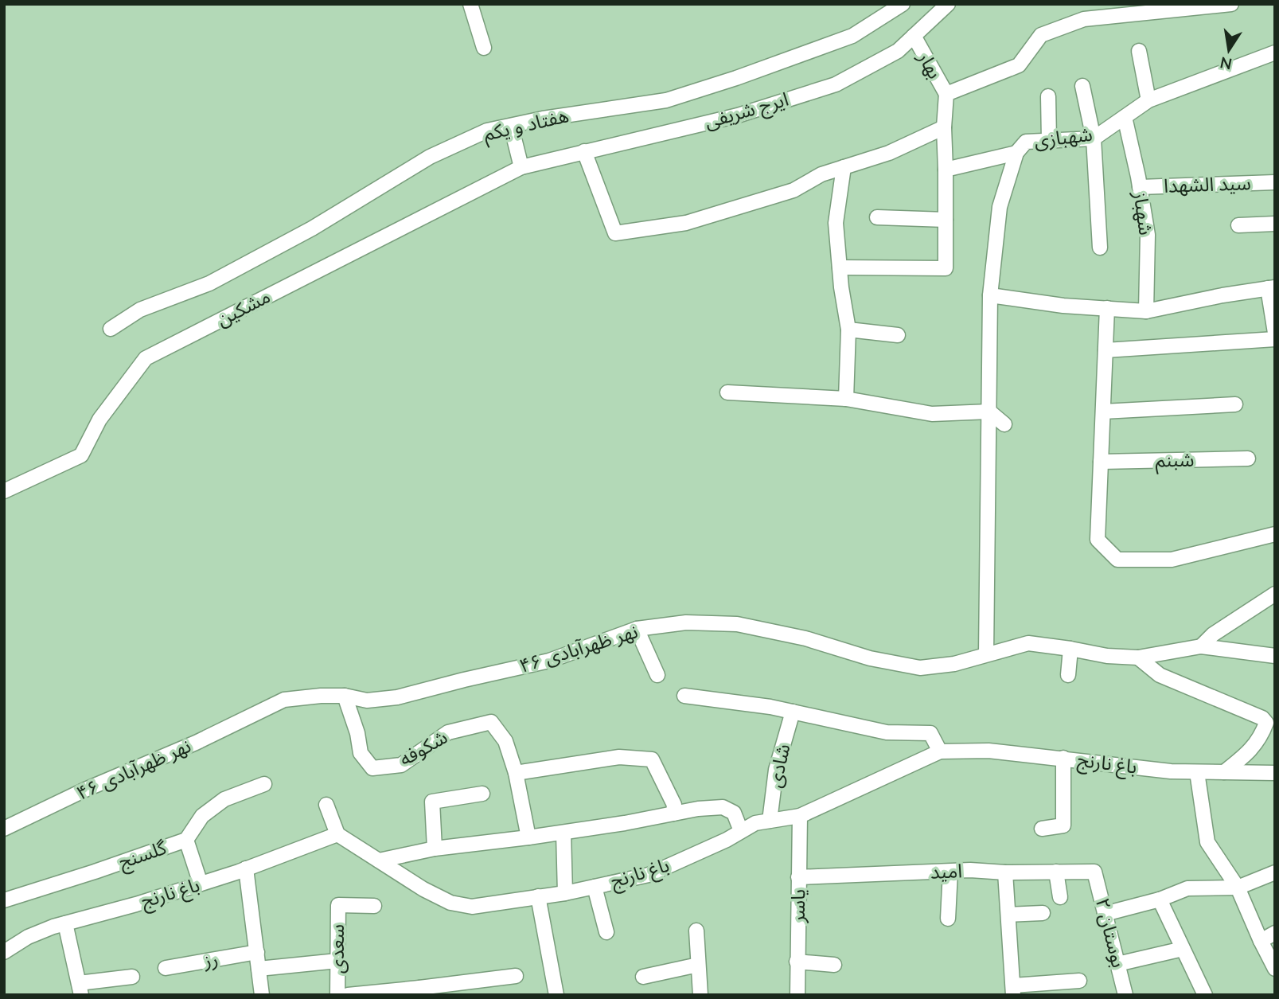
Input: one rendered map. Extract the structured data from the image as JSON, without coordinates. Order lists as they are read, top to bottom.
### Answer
{
  "streets": {
    "street": [
      "بهار",
      "ایرج شریفی",
      "هفتاد و یکم",
      "شهبازی",
      "سید الشهدا",
      "شهباز",
      "مشکین",
      "شبنم",
      "نهر ظهرآبادی ۴۶",
      "شکوفه",
      "باغ نارنج",
      "شادی",
      "گلسنج",
      "امید",
      "یاسر",
      "بوستان ۲",
      "سعدی",
      "رز"
    ]
  },
  "crossings": [
    ["بهار", "ایرج شریفی"],
    ["ایرج شریفی", "مشکین"],
    ["شهبازی", "شهباز"],
    ["شهبازی", "نهر ظهرآبادی ۴۶"],
    ["سید الشهدا", "شهباز"],
    ["نهر ظهرآبادی ۴۶", "شکوفه"],
    ["باغ نارنج", "شادی"],
    ["باغ نارنج", "یاسر"],
    ["امید", "یاسر"],
    ["امید", "بوستان ۲"]
  ],
  "north": "bottom"
}
